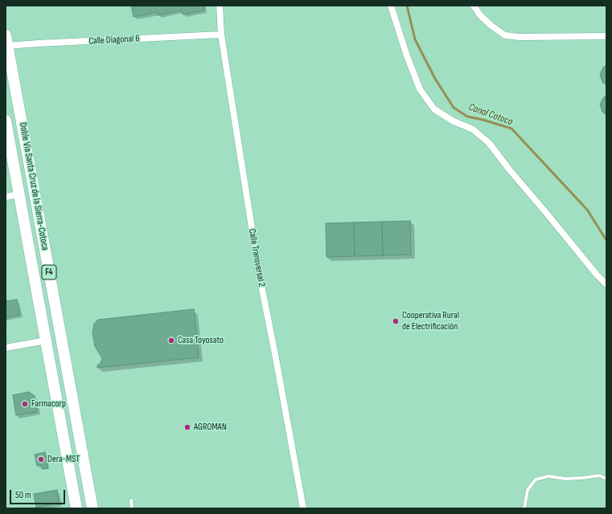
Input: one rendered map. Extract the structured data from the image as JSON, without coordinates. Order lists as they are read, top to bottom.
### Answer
{
  "streets": {
    "highway": ["Doble Vía Santa Cruz de la Sierra-Cotoca", "F4"],
    "street": ["Calle Diagonal 6", "Calle Transversal 2"]
  },
  "crossings": [
    ["Calle Diagonal 6", "Doble Vía Santa Cruz de la Sierra-Cotoca"],
    ["Calle Diagonal 6", "Calle Transversal 2"]
  ],
  "water": ["Canal Cotoca"],
  "places": [
    "Cooperativa Rural de Electrificación",
    "Casa Toyosato",
    "Farmacorp",
    "AGROMAN",
    "Dera-MST"
  ],
  "scale_bar": "50 m"
}
